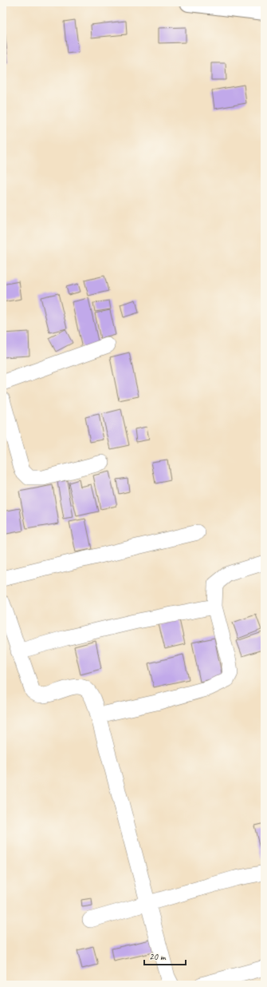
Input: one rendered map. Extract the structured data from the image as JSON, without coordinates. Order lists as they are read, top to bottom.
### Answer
{
  "scale_bar": "20 m"
}
